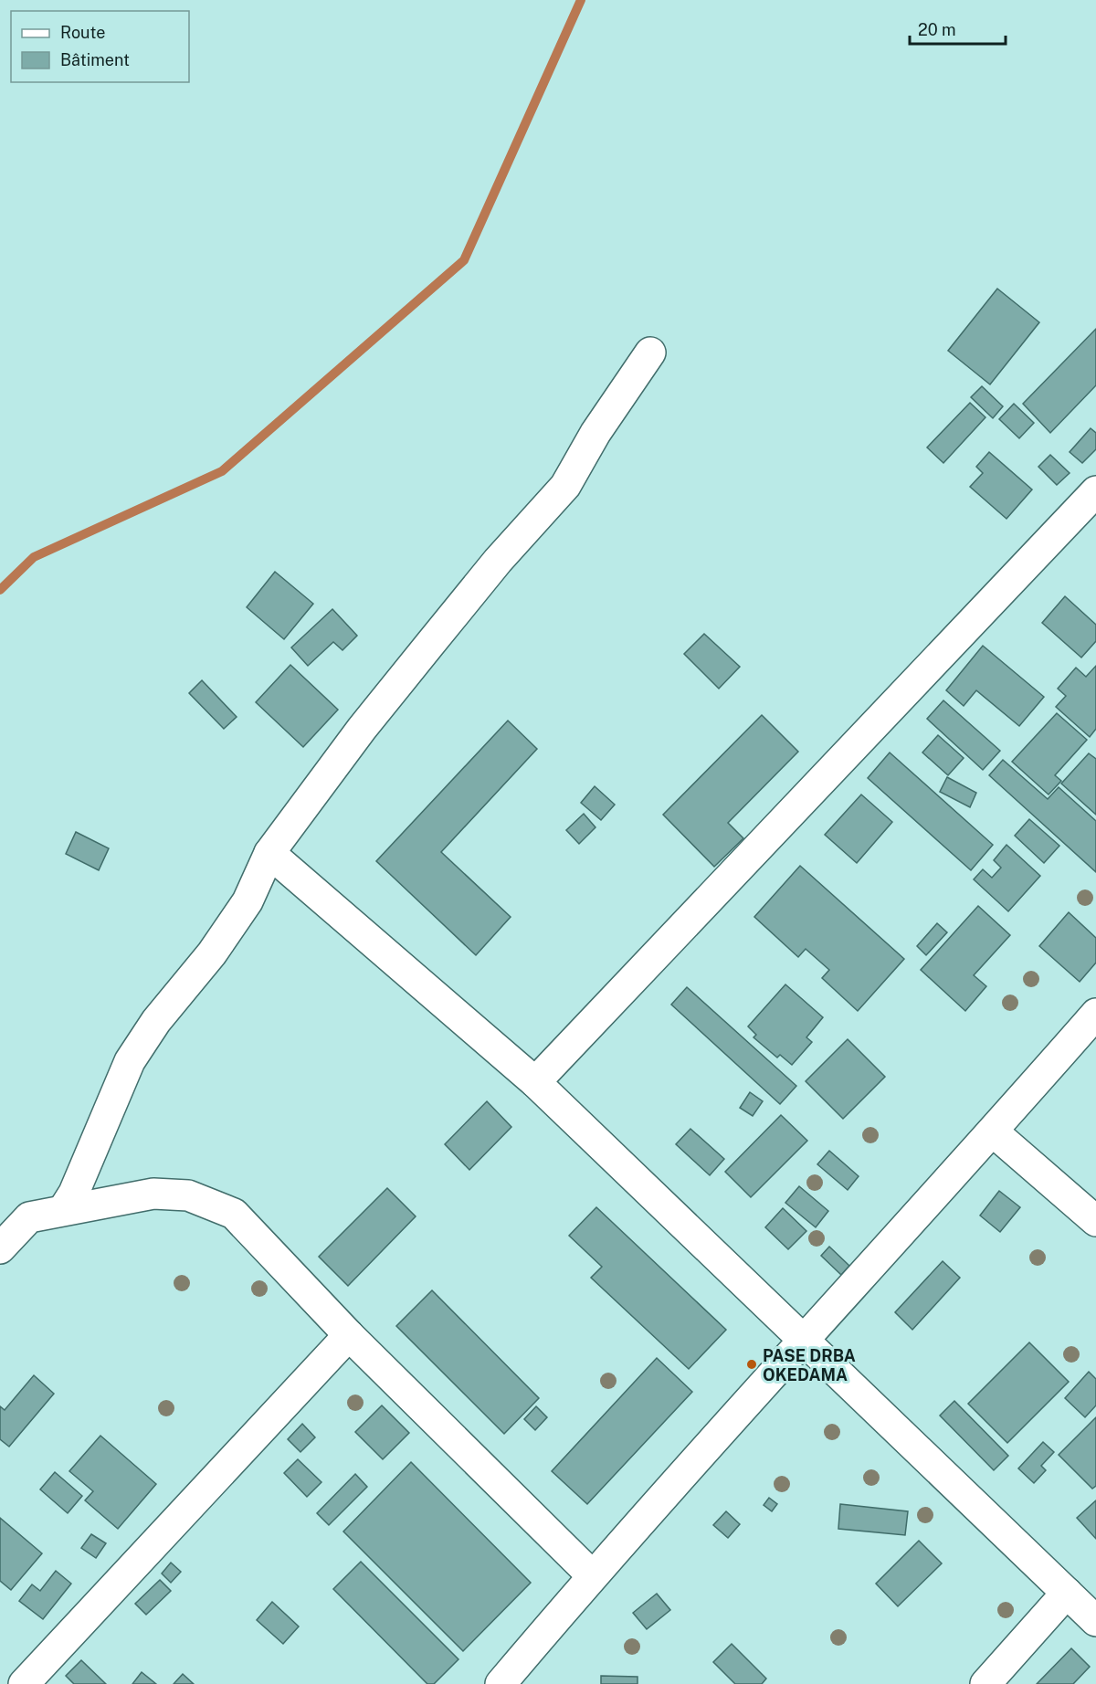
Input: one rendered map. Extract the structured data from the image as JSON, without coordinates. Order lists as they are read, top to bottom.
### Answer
{
  "places": ["PASE DRBA OKEDAMA"],
  "legend": ["Route", "Bâtiment"],
  "scale_bar": "20 m"
}
